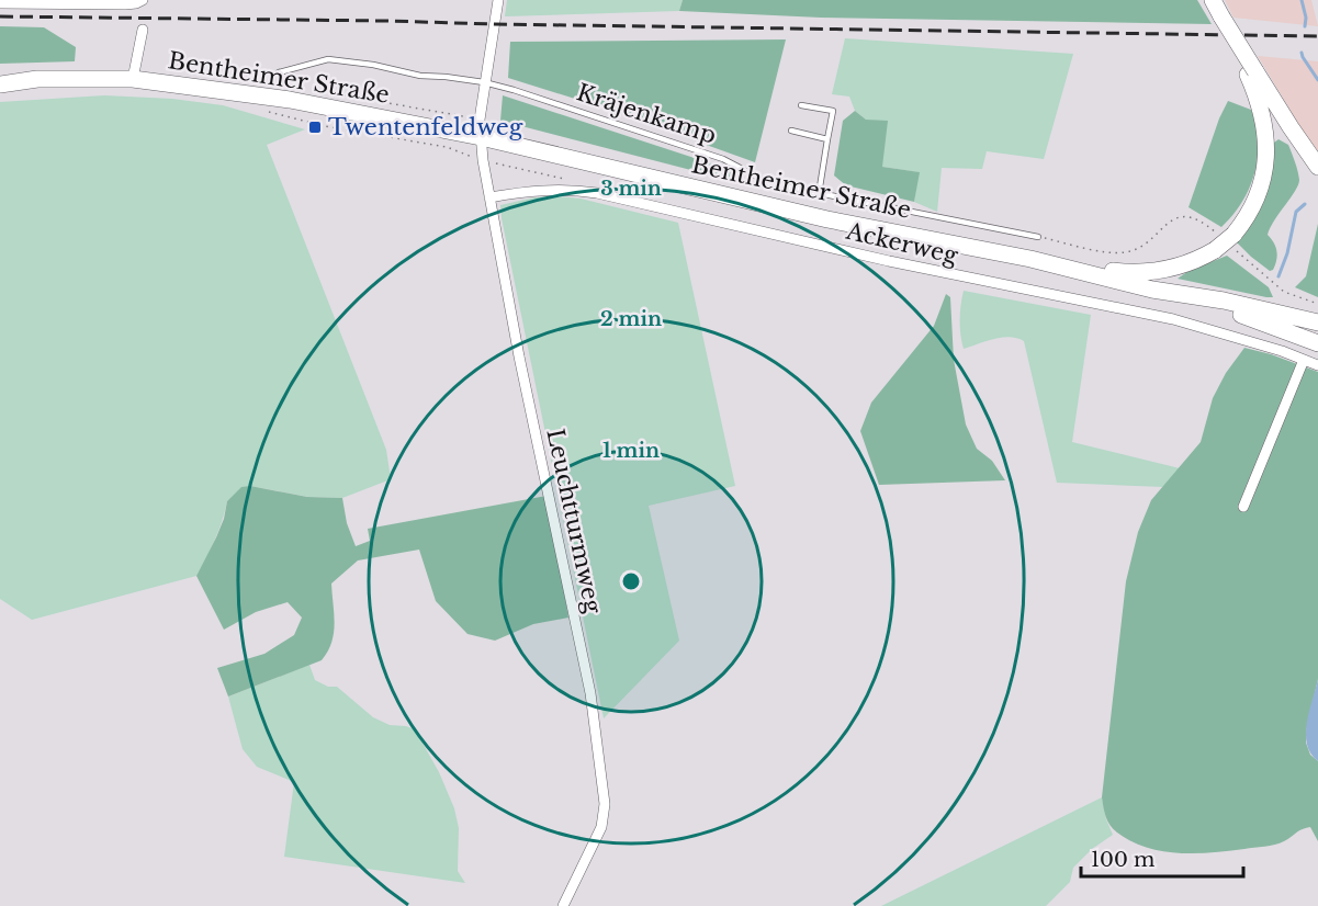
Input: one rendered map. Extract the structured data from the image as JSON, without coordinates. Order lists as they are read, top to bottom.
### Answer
{
  "streets": {
    "main road": ["Bentheimer Straße"],
    "street": ["Ackerweg", "Leuchtturmweg"],
    "lane": ["Kräjenkamp"]
  },
  "crossings": [
    ["Bentheimer Straße", "Leuchtturmweg"],
    ["Ackerweg", "Leuchtturmweg"]
  ],
  "places": {
    "transit": ["Twentenfeldweg"]
  },
  "scale_bar": "100 m",
  "rings": ["3 min", "2 min", "1 min"]
}
